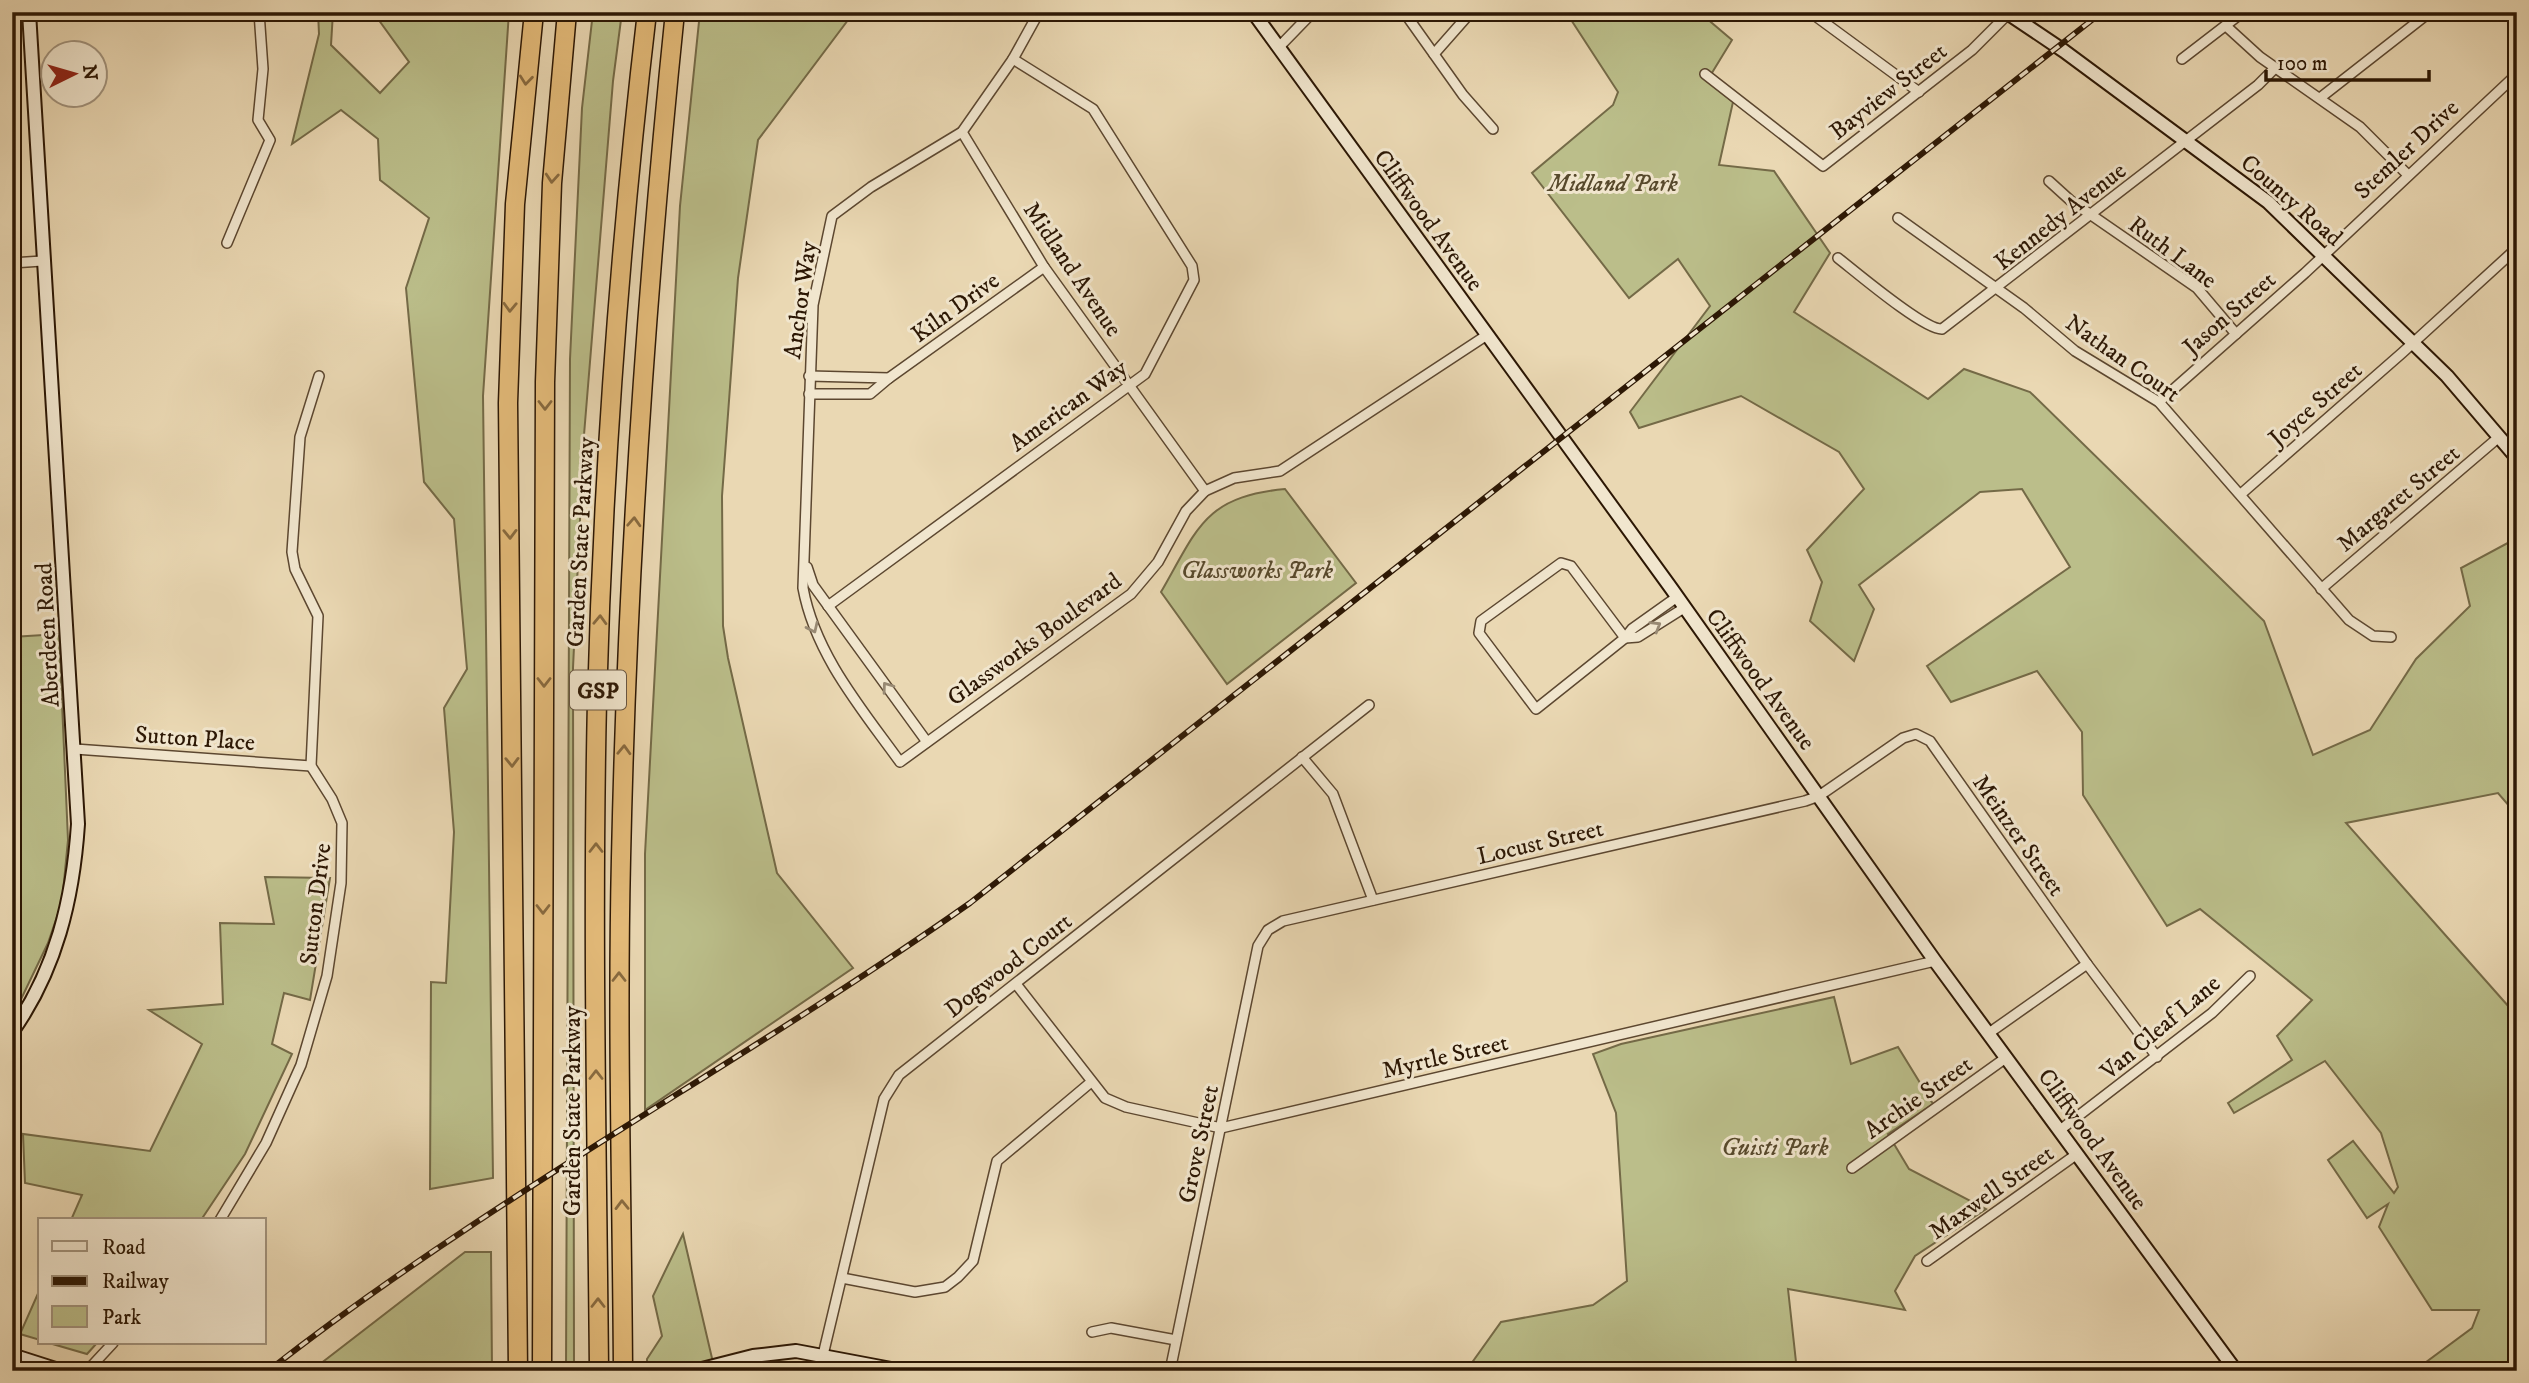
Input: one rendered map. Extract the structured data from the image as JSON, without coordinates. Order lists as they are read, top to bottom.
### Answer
{
  "streets": {
    "highway": ["Garden State Parkway", "GSP"],
    "street": [
      "Bayview Street",
      "Stemler Drive",
      "County Road",
      "Kennedy Avenue",
      "Cliffwood Avenue",
      "Ruth Lane",
      "Midland Avenue",
      "Anchor Way",
      "Kiln Drive",
      "Jason Street",
      "Nathan Court",
      "Joyce Street",
      "American Way",
      "Margaret Street",
      "Aberdeen Road",
      "Glassworks Boulevard",
      "Sutton Place",
      "Meinzer Street",
      "Locust Street",
      "Sutton Drive",
      "Dogwood Court",
      "Van Cleaf Lane",
      "Myrtle Street",
      "Archie Street",
      "Grove Street",
      "Maxwell Street"
    ]
  },
  "crossings": [
    ["Bayview Street", "County Road"],
    ["Stemler Drive", "County Road"],
    ["Stemler Drive", "Jason Street"],
    ["County Road", "Kennedy Avenue"],
    ["County Road", "Jason Street"],
    ["County Road", "Joyce Street"],
    ["County Road", "Margaret Street"],
    ["Kennedy Avenue", "Ruth Lane"],
    ["Kennedy Avenue", "Nathan Court"],
    ["Cliffwood Avenue", "Glassworks Boulevard"],
    ["Cliffwood Avenue", "Meinzer Street"],
    ["Cliffwood Avenue", "Locust Street"],
    ["Cliffwood Avenue", "Van Cleaf Lane"],
    ["Cliffwood Avenue", "Myrtle Street"],
    ["Cliffwood Avenue", "Archie Street"],
    ["Cliffwood Avenue", "Maxwell Street"],
    ["Ruth Lane", "Jason Street"],
    ["Midland Avenue", "Anchor Way"],
    ["Midland Avenue", "Kiln Drive"],
    ["Midland Avenue", "American Way"],
    ["Midland Avenue", "Glassworks Boulevard"],
    ["Anchor Way", "Kiln Drive"],
    ["Anchor Way", "American Way"],
    ["Anchor Way", "Glassworks Boulevard"],
    ["Jason Street", "Nathan Court"],
    ["Nathan Court", "Joyce Street"],
    ["Nathan Court", "Margaret Street"],
    ["Aberdeen Road", "Sutton Place"],
    ["Sutton Place", "Sutton Drive"],
    ["Meinzer Street", "Locust Street"],
    ["Meinzer Street", "Van Cleaf Lane"],
    ["Locust Street", "Grove Street"],
    ["Dogwood Court", "Myrtle Street"],
    ["Myrtle Street", "Grove Street"]
  ],
  "parks": ["Midland Park", "Glassworks Park", "Guisti Park"],
  "legend": ["Road", "Railway", "Park"],
  "scale_bar": "100 m",
  "north": "right"
}
